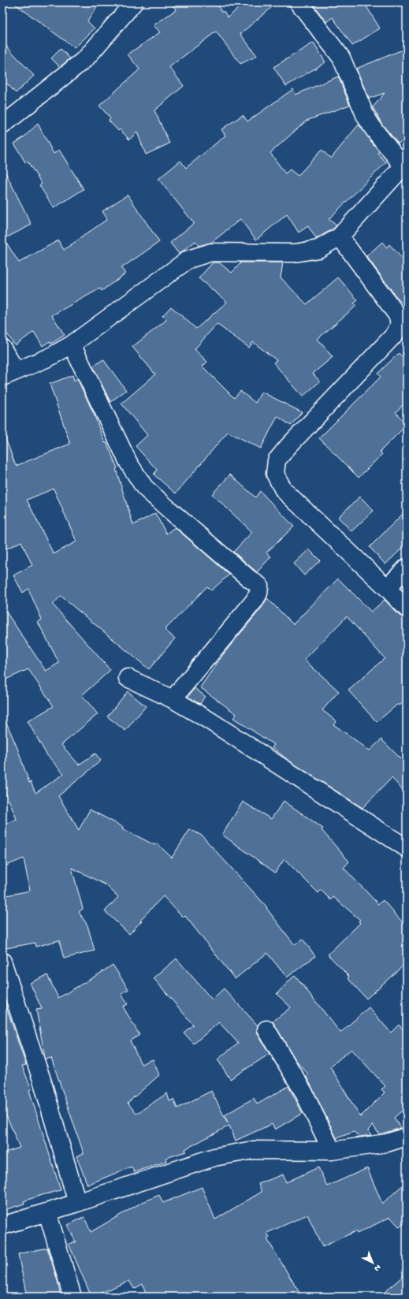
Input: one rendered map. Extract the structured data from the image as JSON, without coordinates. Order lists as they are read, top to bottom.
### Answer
{
  "north": "bottom right"
}
